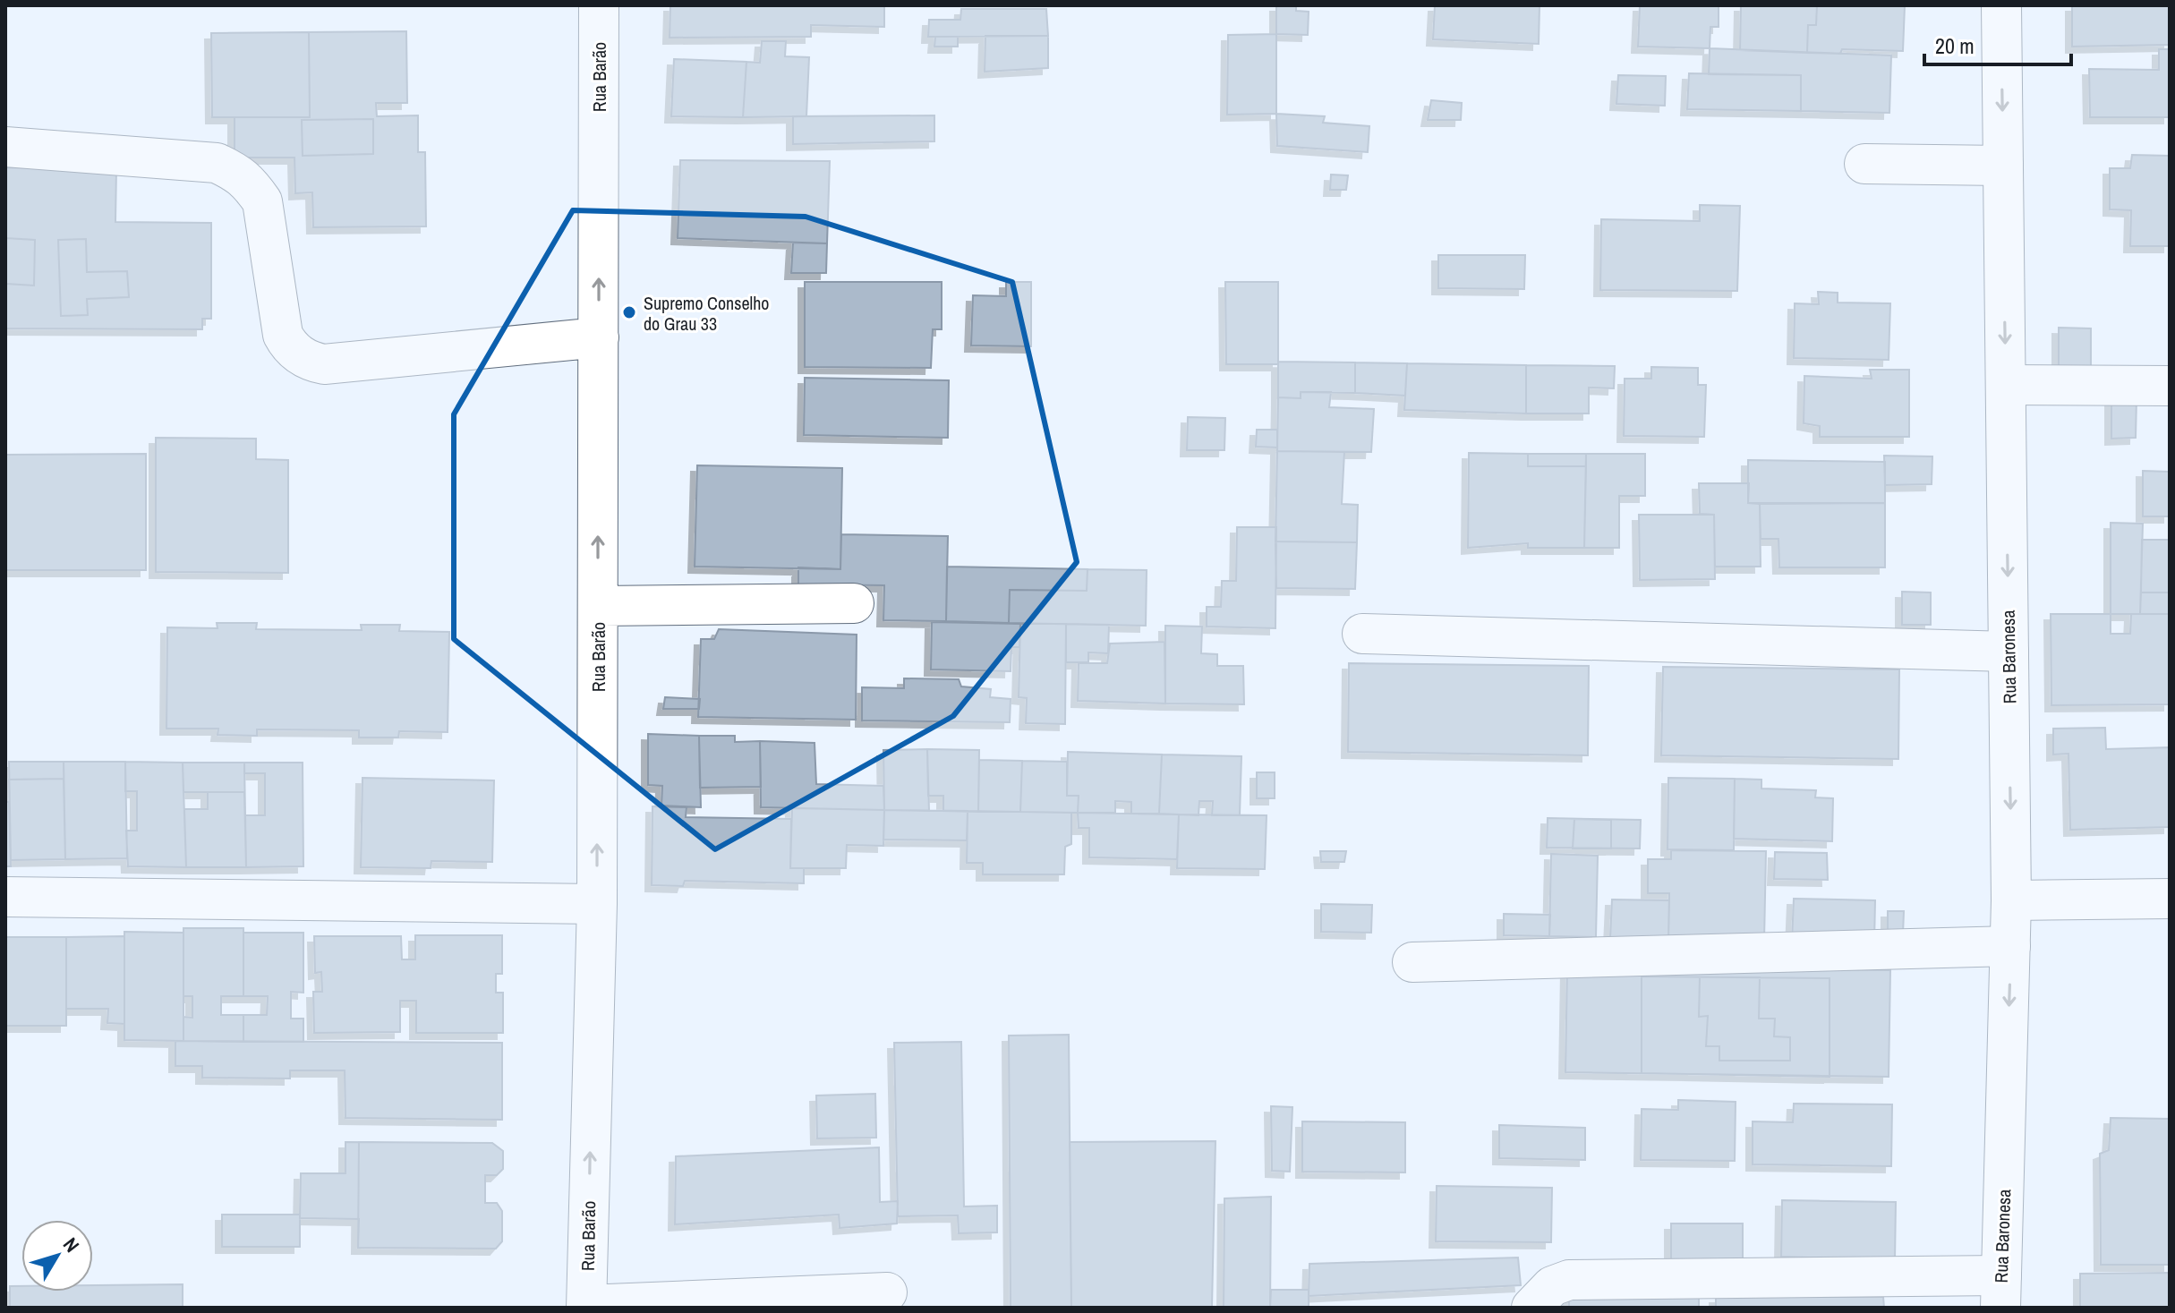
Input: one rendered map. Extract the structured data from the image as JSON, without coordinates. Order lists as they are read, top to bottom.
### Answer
{
  "streets": {
    "street": ["Rua Barão", "Rua Baronesa"]
  },
  "one_way": ["Rua Barão", "Rua Baronesa"],
  "places": ["Supremo Conselho do Grau 33"],
  "scale_bar": "20 m",
  "north": "top right"
}
